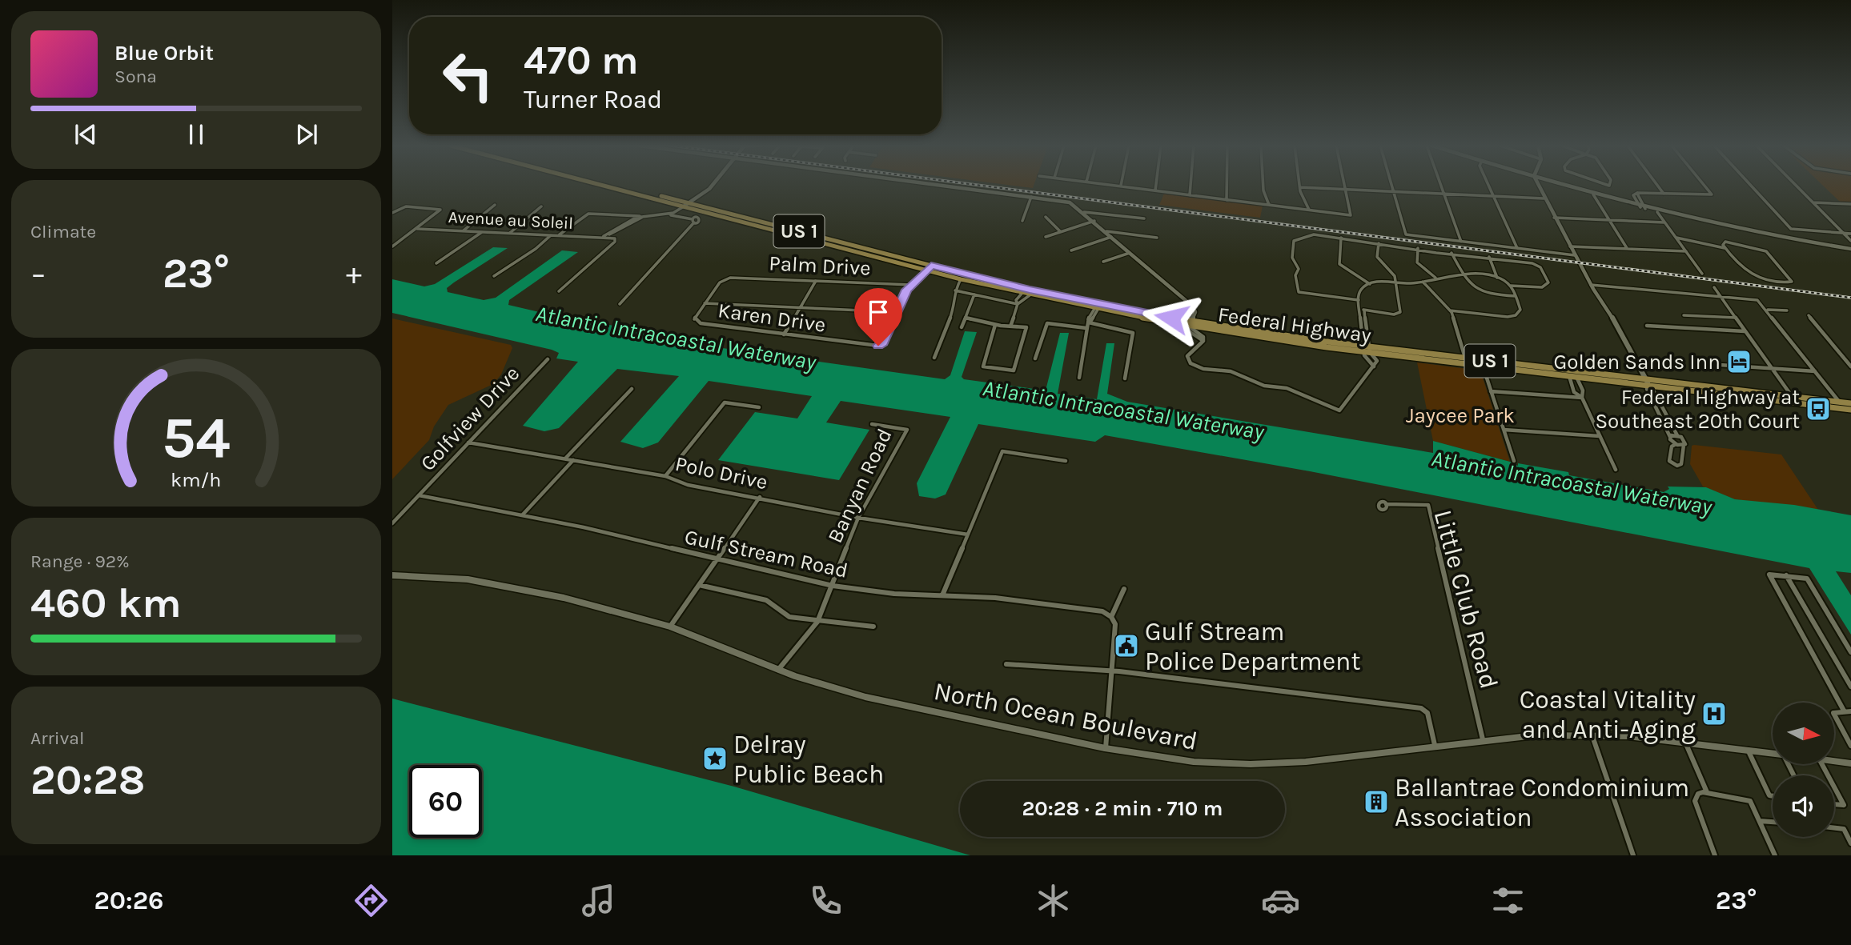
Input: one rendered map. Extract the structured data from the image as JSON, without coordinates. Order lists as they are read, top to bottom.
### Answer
{
  "streets": {
    "main road": ["US 1", "Federal Highway"],
    "street": [
      "Avenue au Soleil",
      "Palm Drive",
      "Karen Drive",
      "Golfview Drive",
      "Polo Drive",
      "Banyan Road",
      "Gulf Stream Road",
      "Little Club Road",
      "North Ocean Boulevard"
    ]
  },
  "crossings": [
    ["Palm Drive", "Karen Drive"],
    ["Golfview Drive", "Polo Drive"],
    ["Golfview Drive", "Gulf Stream Road"],
    ["Polo Drive", "Banyan Road"],
    ["Banyan Road", "Gulf Stream Road"],
    ["Banyan Road", "North Ocean Boulevard"],
    ["Little Club Road", "North Ocean Boulevard"]
  ],
  "water": ["Atlantic Intracoastal Waterway"],
  "parks": ["Jaycee Park"],
  "places": {
    "hotel": ["Golden Sands Inn"],
    "bus stop": ["Federal Highway at Southeast 20th Court"],
    "public building": ["Gulf Stream Police Department"],
    "hospital": ["Coastal Vitality and Anti-Aging"],
    "place": ["Delray Public Beach"],
    "building": ["Ballantrae Condominium Association"]
  },
  "north": "right",
  "page": {
    "turn": ["470 m", "Turner Road"],
    "song": ["Blue Orbit", "Sona"],
    "tile": [
      "Climate",
      ["Range · 92%", "460 km"],
      ["Arrival", "20:28"]
    ],
    "heat": ["−", "23°", "+"],
    "limit": "60",
    "trip": "20:28 · 2 min · 710 m",
    "tabs": ["20:26", "23°"],
    "gauge": ["54", "km/h"]
  }
}
